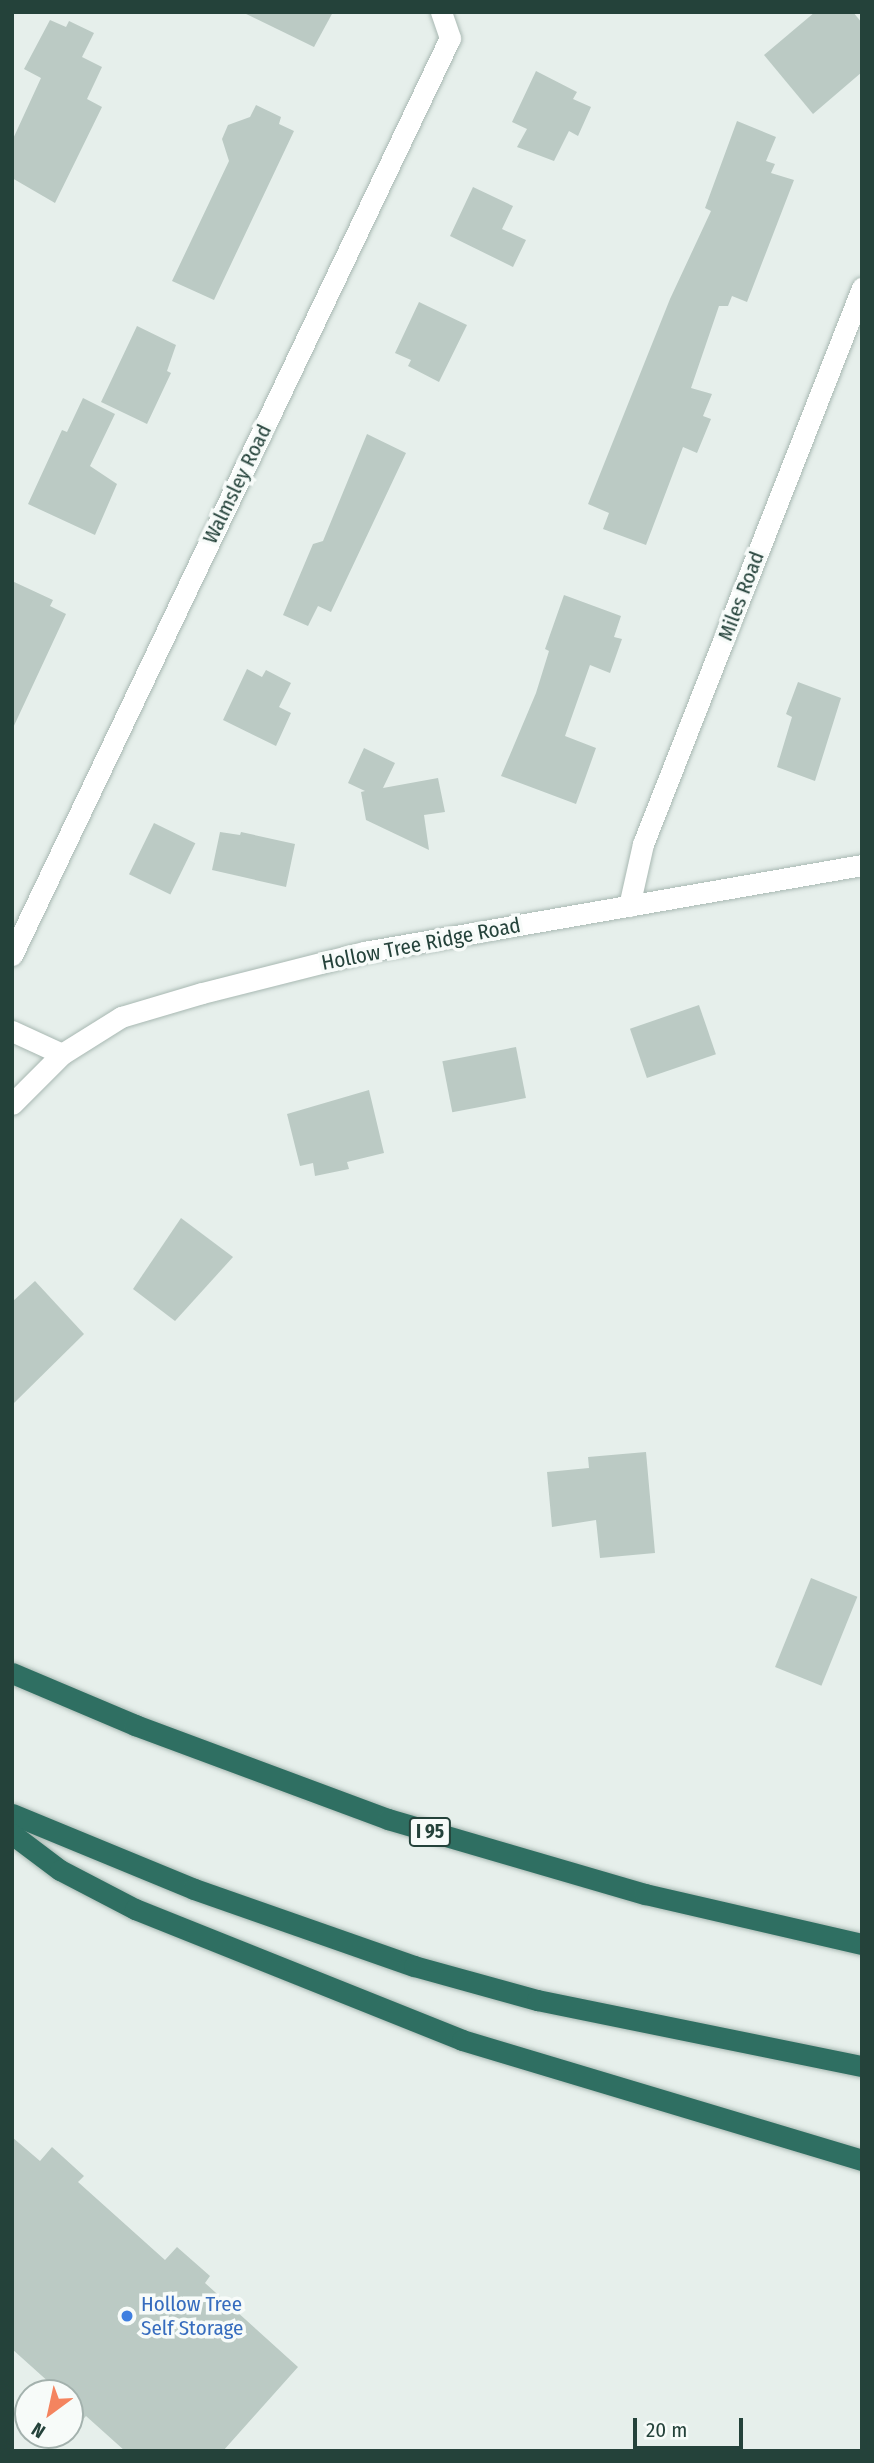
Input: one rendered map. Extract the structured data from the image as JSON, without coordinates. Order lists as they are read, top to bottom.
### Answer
{
  "streets": {
    "highway": ["I 95"],
    "street": ["Walmsley Road", "Miles Road", "Hollow Tree Ridge Road"]
  },
  "crossings": [
    ["Miles Road", "Hollow Tree Ridge Road"]
  ],
  "places": ["Hollow Tree Self Storage"],
  "scale_bar": "20 m",
  "north": "bottom left"
}
